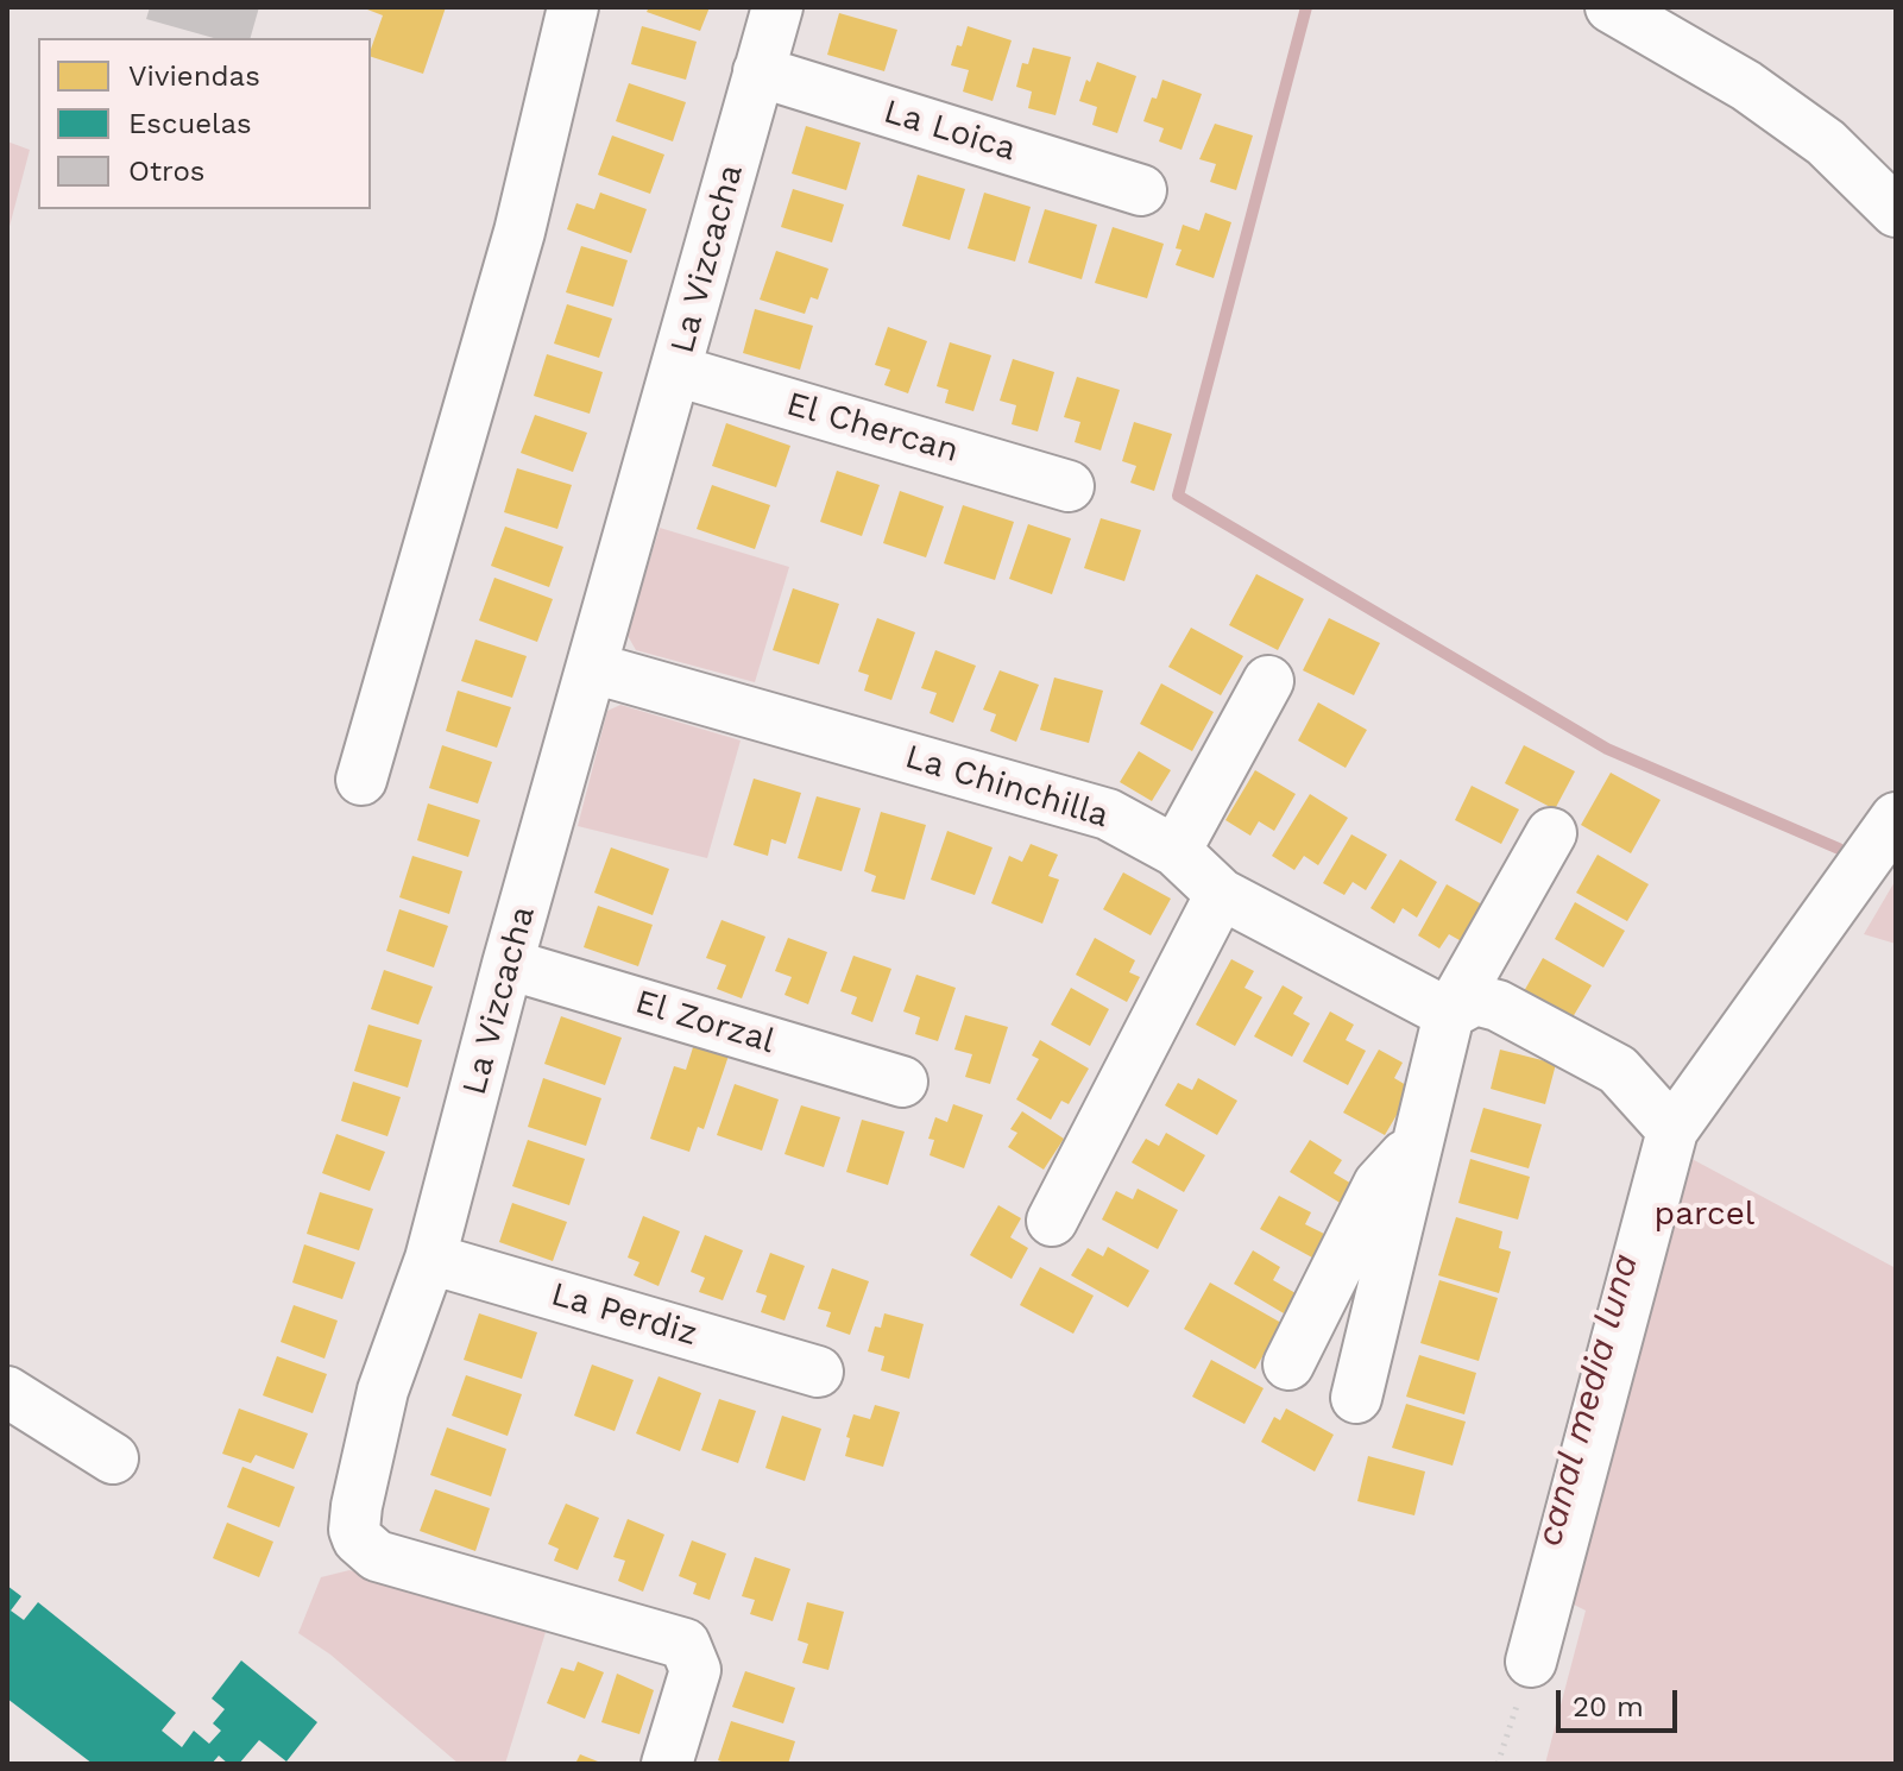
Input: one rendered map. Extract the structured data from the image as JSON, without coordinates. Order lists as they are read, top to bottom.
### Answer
{
  "streets": {
    "street": [
      "La Loica",
      "La Vizcacha",
      "El Chercan",
      "La Chinchilla",
      "El Zorzal",
      "La Perdiz"
    ]
  },
  "crossings": [
    ["La Loica", "La Vizcacha"],
    ["La Vizcacha", "El Chercan"],
    ["La Vizcacha", "La Chinchilla"],
    ["La Vizcacha", "El Zorzal"],
    ["La Vizcacha", "La Perdiz"]
  ],
  "water": ["canal media luna"],
  "parks": ["parcel"],
  "legend": ["Viviendas", "Escuelas", "Otros"],
  "scale_bar": "20 m"
}
